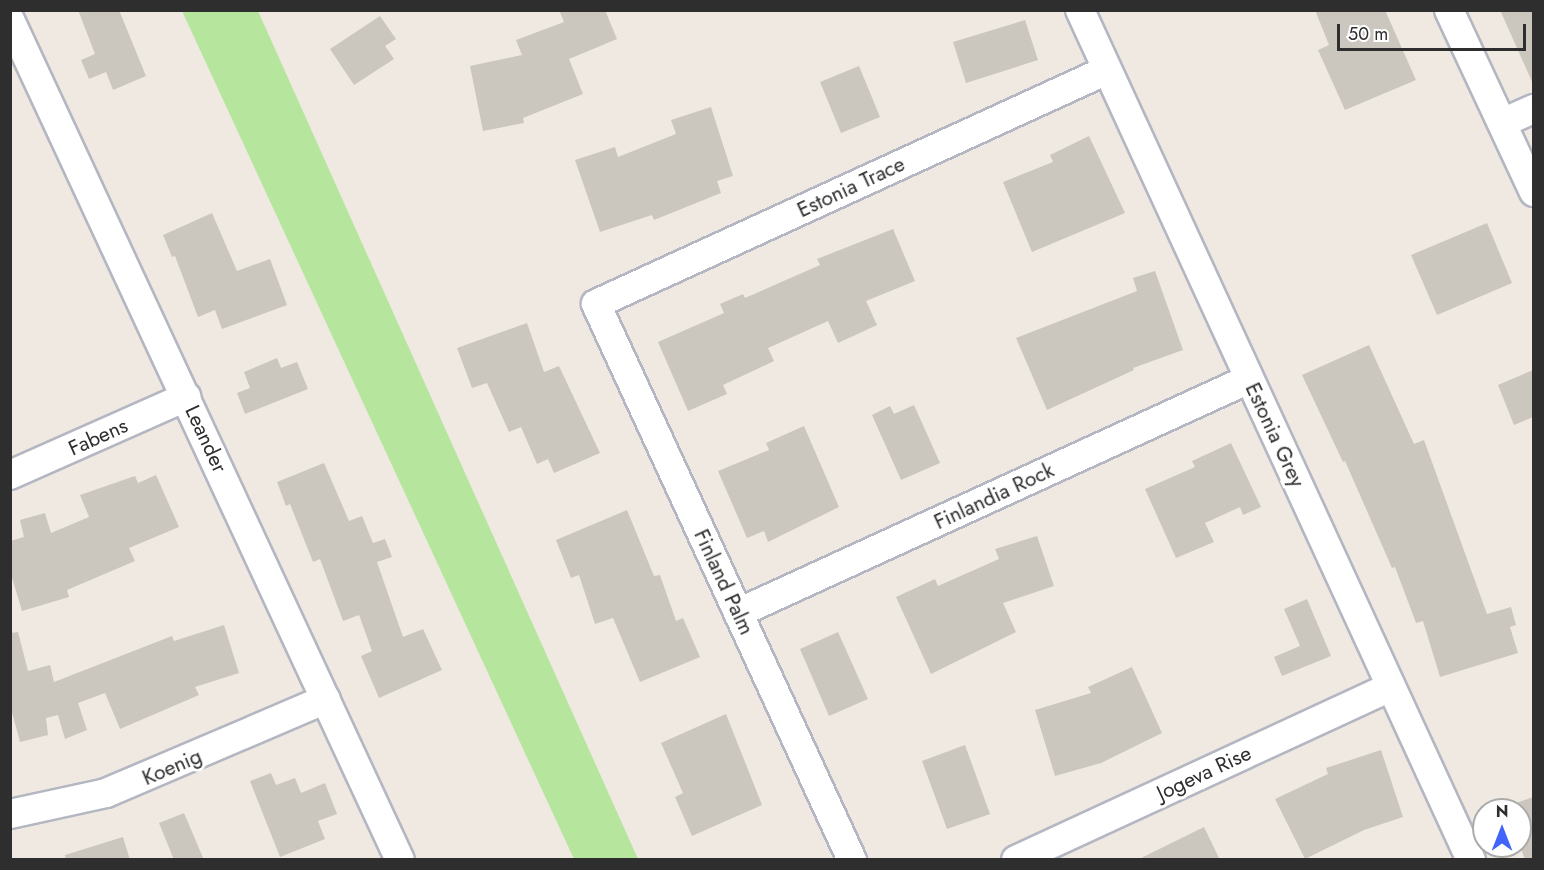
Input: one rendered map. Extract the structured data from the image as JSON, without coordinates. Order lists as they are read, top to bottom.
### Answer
{
  "streets": {
    "street": [
      "Estonia Trace",
      "Estonia Grey",
      "Fabens",
      "Leander",
      "Finlandia Rock",
      "Finland Palm",
      "Koenig",
      "Jogeva Rise"
    ]
  },
  "crossings": [
    ["Estonia Trace", "Estonia Grey"],
    ["Estonia Trace", "Finland Palm"],
    ["Estonia Grey", "Finlandia Rock"],
    ["Estonia Grey", "Jogeva Rise"],
    ["Fabens", "Leander"],
    ["Leander", "Koenig"],
    ["Finlandia Rock", "Finland Palm"]
  ],
  "scale_bar": "50 m",
  "north": "top"
}
